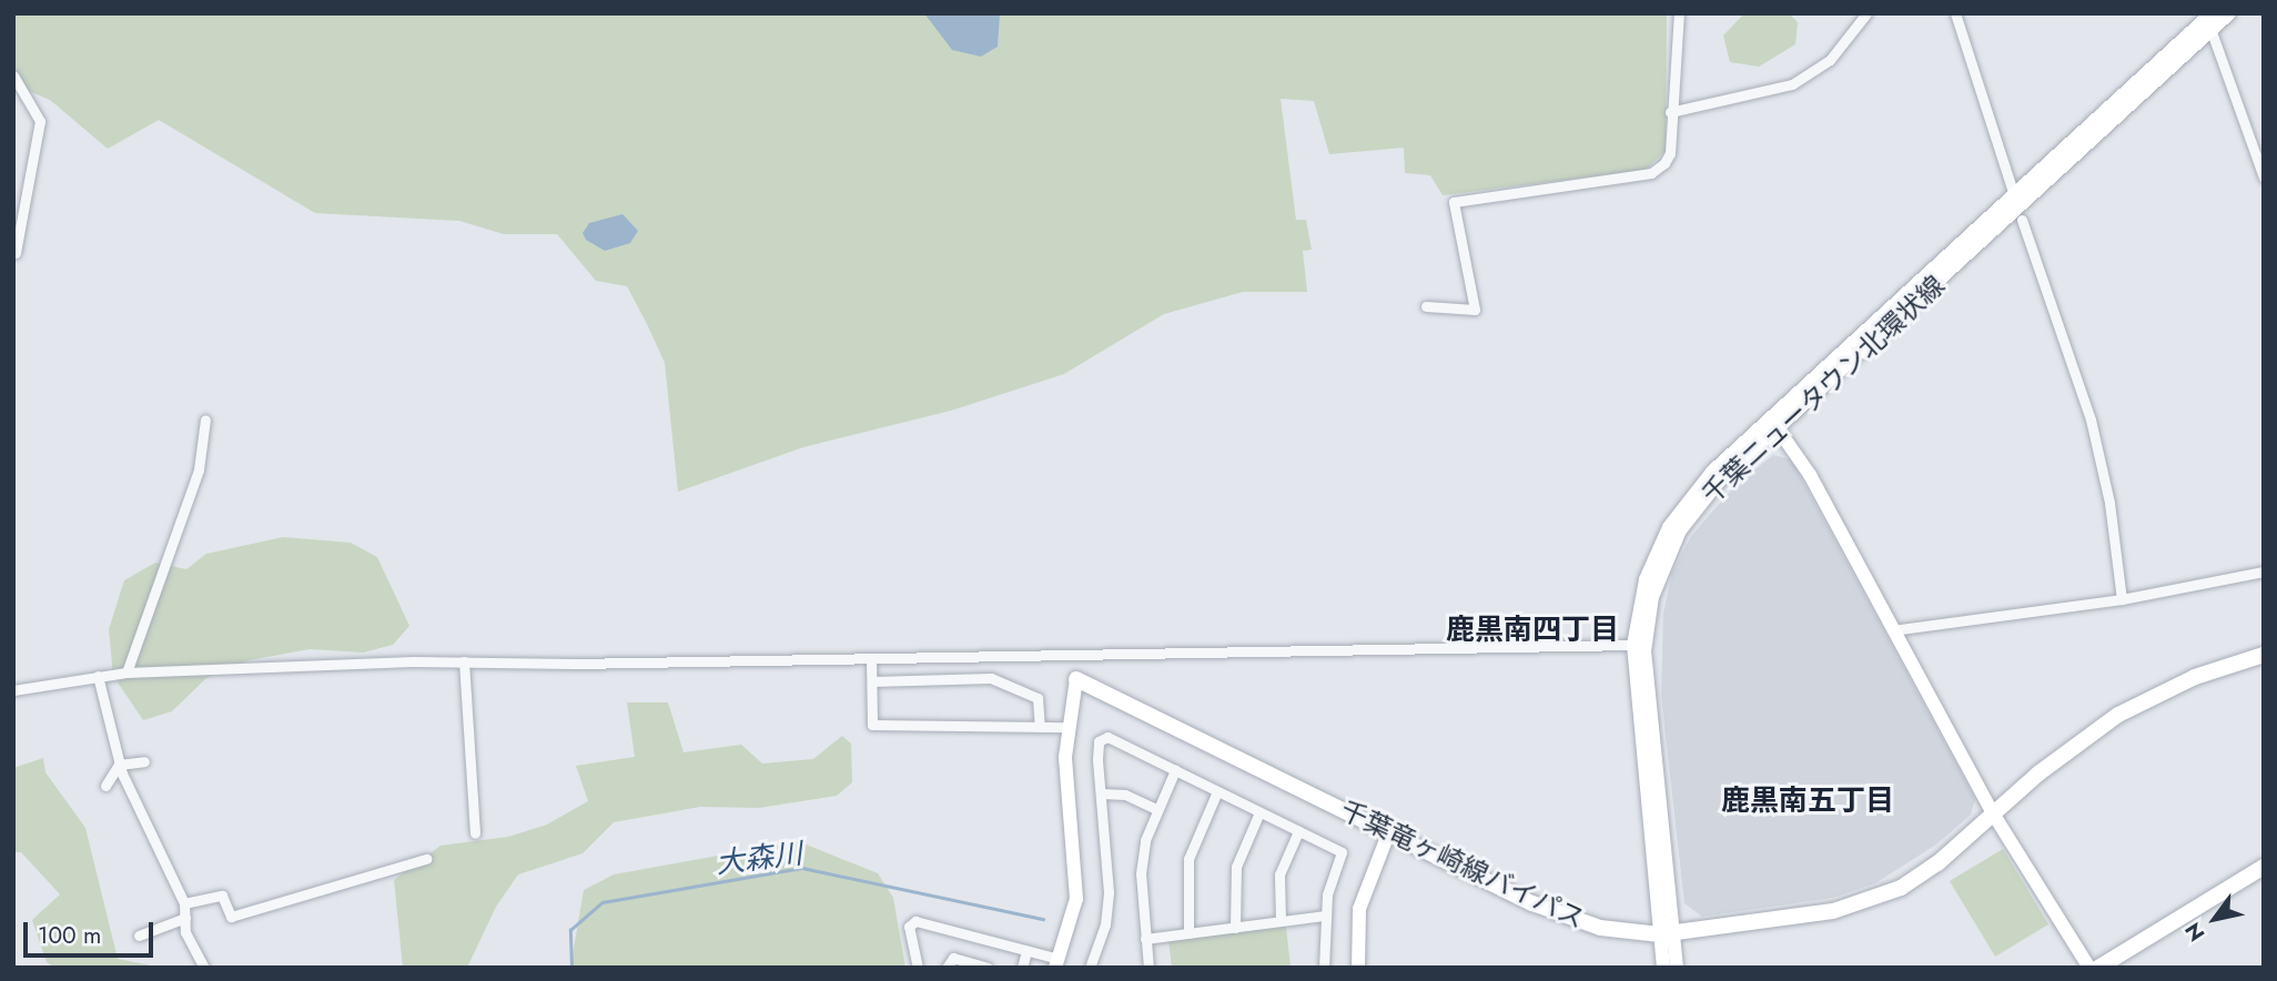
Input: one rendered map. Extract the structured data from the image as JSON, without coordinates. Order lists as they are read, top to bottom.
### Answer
{
  "streets": {
    "main road": ["千葉ニュータウン北環状線", "千葉竜ヶ崎線バイパス"]
  },
  "crossings": [
    ["千葉ニュータウン北環状線", "千葉竜ヶ崎線バイパス"]
  ],
  "districts": ["鹿黒南四丁目", "鹿黒南五丁目"],
  "water": ["大森川"],
  "scale_bar": "100 m",
  "north": "bottom left"
}
